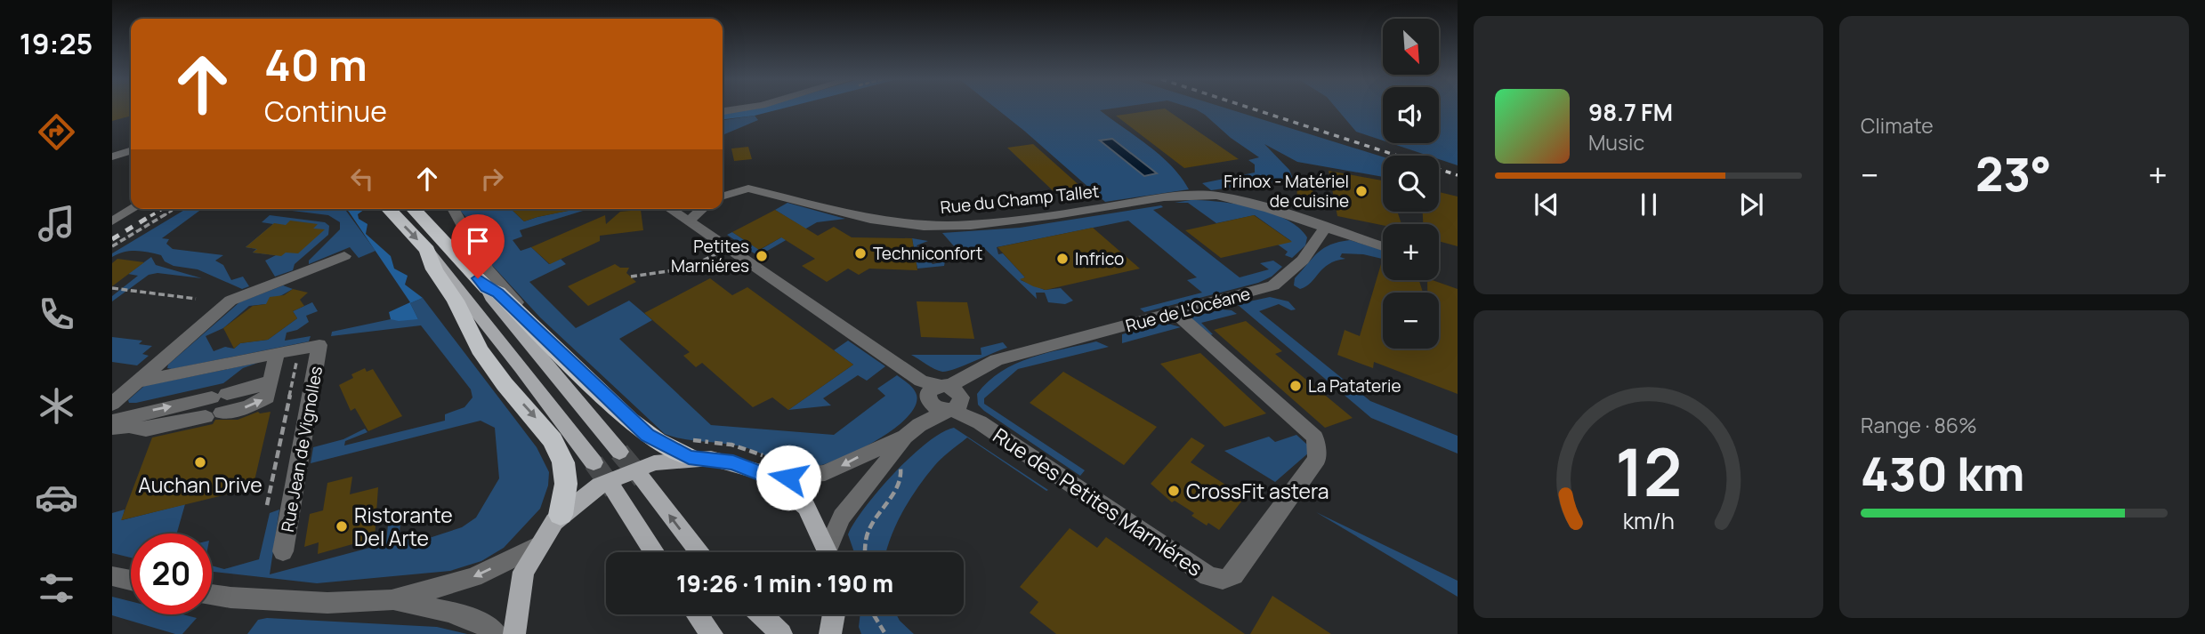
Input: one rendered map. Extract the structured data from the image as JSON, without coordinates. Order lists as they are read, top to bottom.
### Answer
{
  "streets": {
    "street": [
      "Rue du Champ Tallet",
      "Rue de L'Océane",
      "Rue Jean de Vignolles",
      "Rue des Petites Marniéres"
    ]
  },
  "crossings": [
    ["Rue du Champ Tallet", "Rue de L'Océane"],
    ["Rue de L'Océane", "Rue des Petites Marniéres"]
  ],
  "places": [
    "Frinox - Matériel de cuisine",
    "Techniconfort",
    "Petites Marniéres",
    "Infrico",
    "La Pataterie",
    "Auchan Drive",
    "CrossFit astera",
    "Ristorante Del Arte"
  ],
  "north": "bottom right",
  "page": {
    "tabs": "19:25",
    "tile": [
      "Climate",
      ["Range · 86%", "430 km"]
    ],
    "map_buttons": ["+", "−"],
    "turn": ["40 m", "Continue"],
    "song": ["98.7 FM", "Music"],
    "heat": ["−", "23°", "+"],
    "limit": "20",
    "trip": "19:26 · 1 min · 190 m",
    "gauge": ["12", "km/h"]
  }
}
